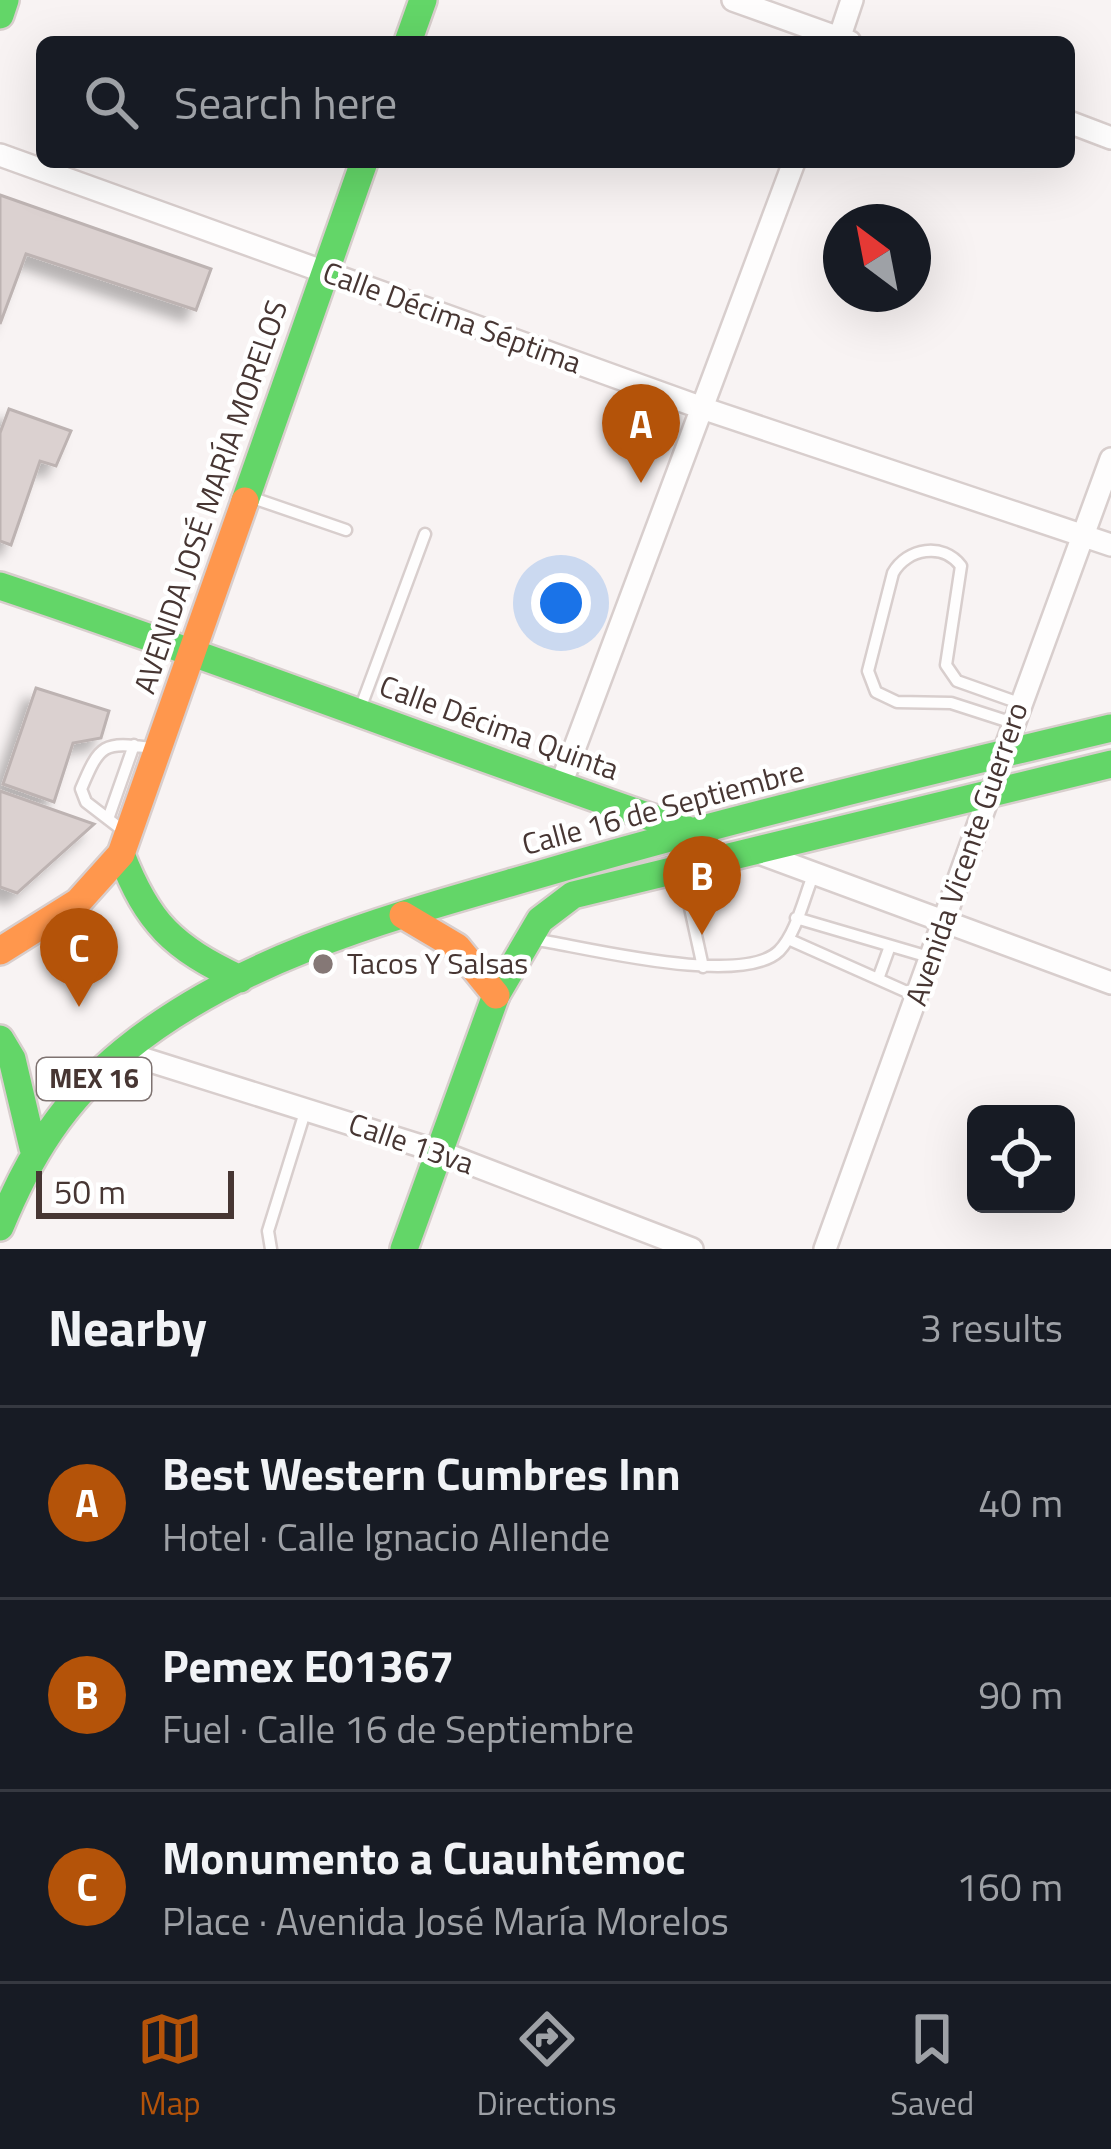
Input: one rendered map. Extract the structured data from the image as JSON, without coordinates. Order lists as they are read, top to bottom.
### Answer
{
  "streets": {
    "main road": [
      "AVENIDA JOSÉ MARÍA MORELOS",
      "Calle Décima Quinta",
      "Calle 16 de Septiembre",
      "MEX 16"
    ],
    "street": ["Calle Décima Séptima", "Avenida Vicente Guerrero", "Calle 13va"]
  },
  "crossings": [
    ["Calle Décima Séptima", "AVENIDA JOSÉ MARÍA MORELOS"],
    ["Calle Décima Séptima", "Avenida Vicente Guerrero"],
    ["AVENIDA JOSÉ MARÍA MORELOS", "Calle Décima Quinta"],
    ["Calle Décima Quinta", "Calle 16 de Septiembre"],
    ["Calle Décima Quinta", "Avenida Vicente Guerrero"],
    ["Calle 16 de Septiembre", "Avenida Vicente Guerrero"],
    ["Calle 16 de Septiembre", "MEX 16"],
    ["Calle 16 de Septiembre", "Calle 13va"],
    ["MEX 16", "Calle 13va"]
  ],
  "places": ["Tacos Y Salsas"],
  "scale_bar": "50 m",
  "north": "top left",
  "page": {
    "search": "Search here",
    "pins": ["A", "B", "C"],
    "scale": "50 m",
    "heading": ["Nearby", "3 results"],
    "list": [
      {
        "mark": "A",
        "name": "Best Western Cumbres Inn",
        "note": "Hotel · Calle Ignacio Allende",
        "value": "40 m"
      },
      {
        "mark": "B",
        "name": "Pemex E01367",
        "note": "Fuel · Calle 16 de Septiembre",
        "value": "90 m"
      },
      {
        "mark": "C",
        "name": "Monumento a Cuauhtémoc",
        "note": "Place · Avenida José María Morelos",
        "value": "160 m"
      }
    ],
    "nav": ["Map", "Directions", "Saved"]
  }
}
